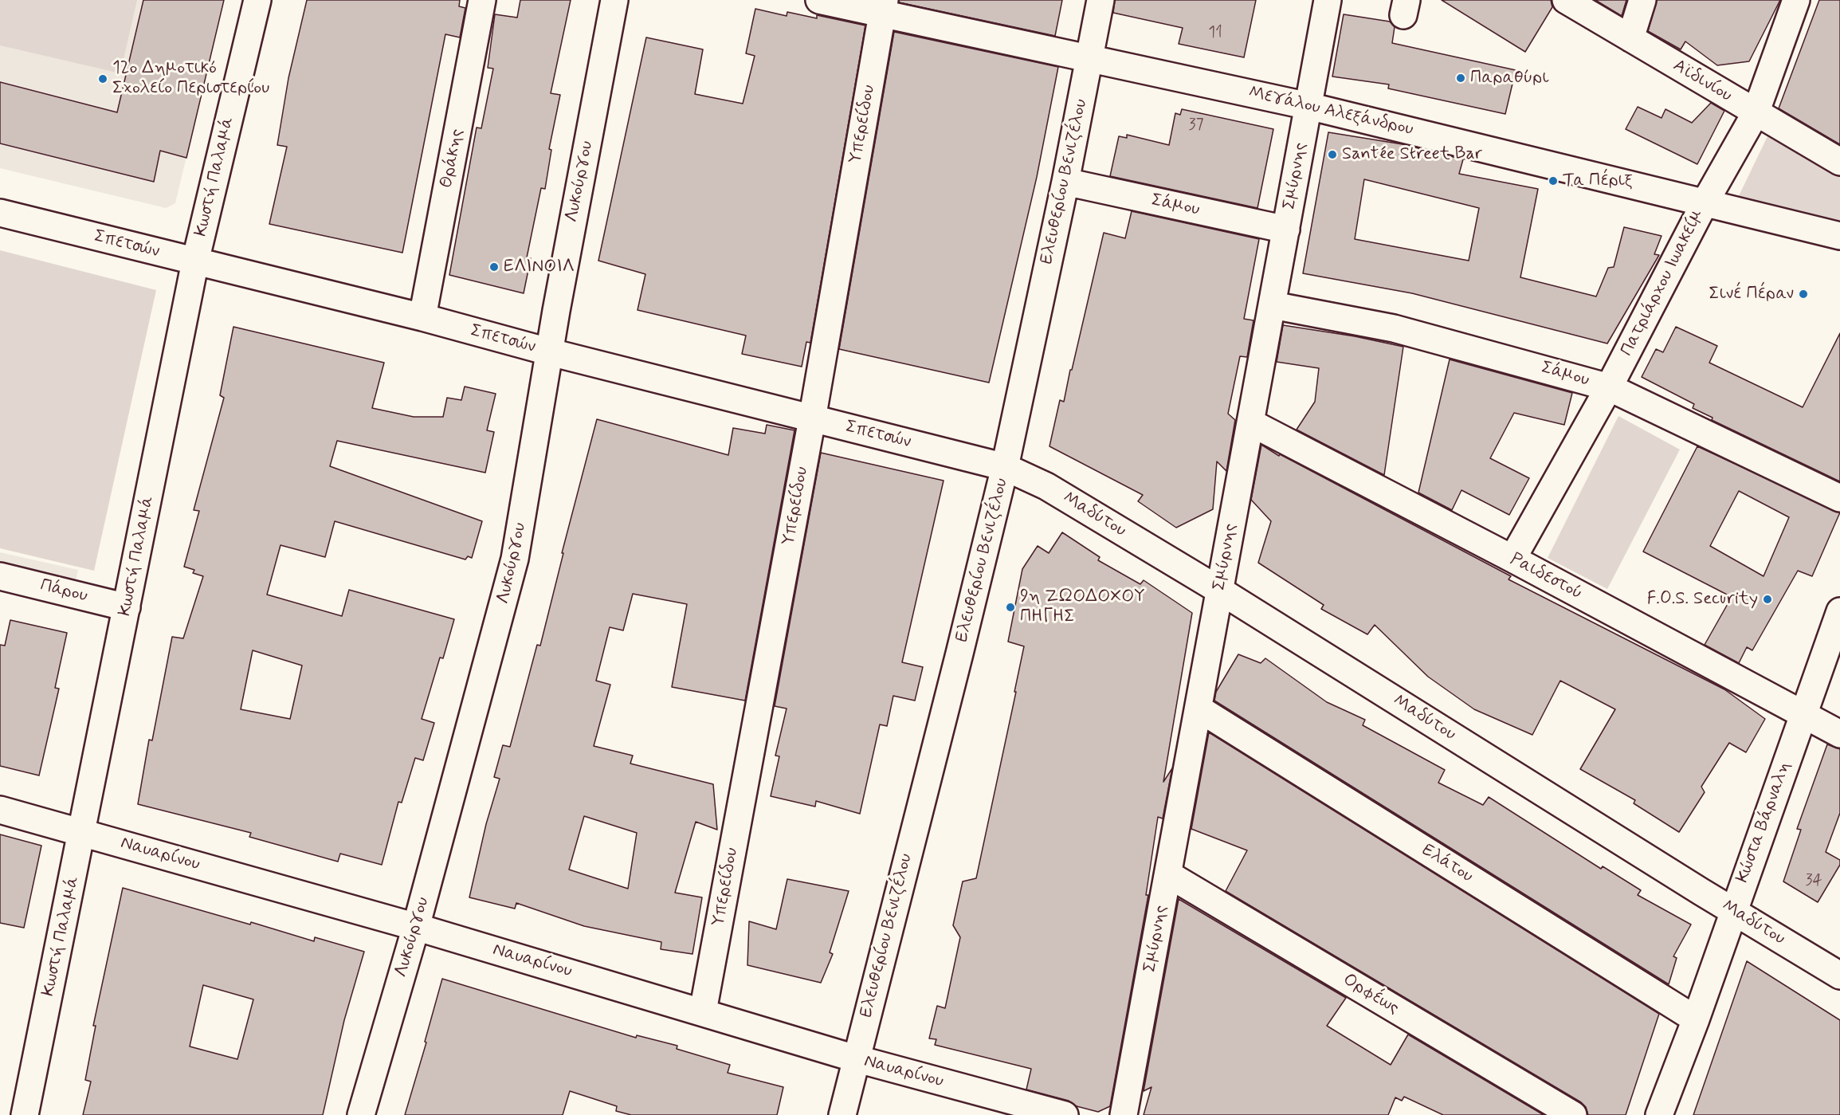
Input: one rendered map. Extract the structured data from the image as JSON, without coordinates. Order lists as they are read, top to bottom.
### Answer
{
  "streets": {
    "street": [
      "Αϊδινίου",
      "Μεγάλου Αλεξάνδρου",
      "Υπερείδου",
      "Θράκης",
      "Σμύρνης",
      "Κωστή Παλαμά",
      "Λυκούργου",
      "Ελευθερίου Βενιζέλου",
      "Σάμου",
      "Σπετσών",
      "Πατριάρχου Ιωακείμ",
      "Μαδύτου",
      "Ραιδεστού",
      "Πάρου",
      "Κώστα Βάρναλη",
      "Ναυαρίνου",
      "Ελάτου",
      "Ορφέως"
    ]
  },
  "crossings": [
    ["Αϊδινίου", "Πατριάρχου Ιωακείμ"],
    ["Μεγάλου Αλεξάνδρου", "Υπερείδου"],
    ["Μεγάλου Αλεξάνδρου", "Σμύρνης"],
    ["Μεγάλου Αλεξάνδρου", "Ελευθερίου Βενιζέλου"],
    ["Μεγάλου Αλεξάνδρου", "Πατριάρχου Ιωακείμ"],
    ["Υπερείδου", "Σπετσών"],
    ["Υπερείδου", "Ναυαρίνου"],
    ["Θράκης", "Σπετσών"],
    ["Σμύρνης", "Σάμου"],
    ["Σμύρνης", "Μαδύτου"],
    ["Σμύρνης", "Ραιδεστού"],
    ["Σμύρνης", "Ελάτου"],
    ["Σμύρνης", "Ορφέως"],
    ["Κωστή Παλαμά", "Σπετσών"],
    ["Κωστή Παλαμά", "Πάρου"],
    ["Κωστή Παλαμά", "Ναυαρίνου"],
    ["Λυκούργου", "Σπετσών"],
    ["Λυκούργου", "Ναυαρίνου"],
    ["Ελευθερίου Βενιζέλου", "Σάμου"],
    ["Ελευθερίου Βενιζέλου", "Σπετσών"],
    ["Ελευθερίου Βενιζέλου", "Μαδύτου"],
    ["Ελευθερίου Βενιζέλου", "Ναυαρίνου"],
    ["Σάμου", "Πατριάρχου Ιωακείμ"],
    ["Σπετσών", "Μαδύτου"],
    ["Πατριάρχου Ιωακείμ", "Ραιδεστού"],
    ["Μαδύτου", "Κώστα Βάρναλη"],
    ["Ραιδεστού", "Κώστα Βάρναλη"],
    ["Κώστα Βάρναλη", "Ελάτου"]
  ],
  "places": [
    "Παραθύρι",
    "12ο Δημοτικό Σχολείο Περιστερίου",
    "Santée Street Bar",
    "Τα Πέριξ",
    "ΕΛΙΝΟΙΛ",
    "Σινέ Πέραν",
    "F.O.S. Security",
    "9η ΖΩΟΔΟΧΟΥ ΠΗΓΗΣ"
  ],
  "house_numbers": ["11", "37", "34"]
}
